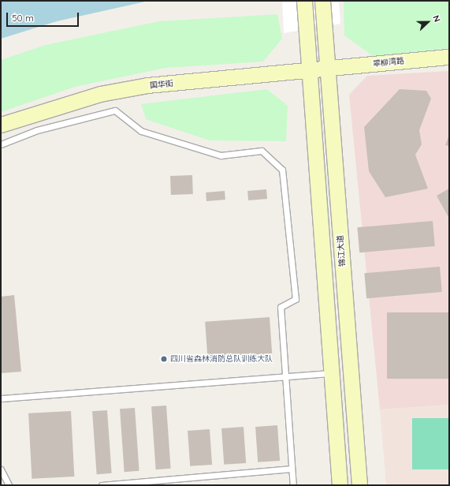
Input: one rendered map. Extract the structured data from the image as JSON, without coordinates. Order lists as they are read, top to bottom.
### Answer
{
  "streets": {
    "main road": ["翠柳湾路", "国华街", "锦江大道"]
  },
  "crossings": [
    ["翠柳湾路", "国华街"],
    ["翠柳湾路", "锦江大道"],
    ["国华街", "锦江大道"]
  ],
  "places": ["四川省森林消防总队训练大队"],
  "scale_bar": "50 m",
  "north": "right"
}
